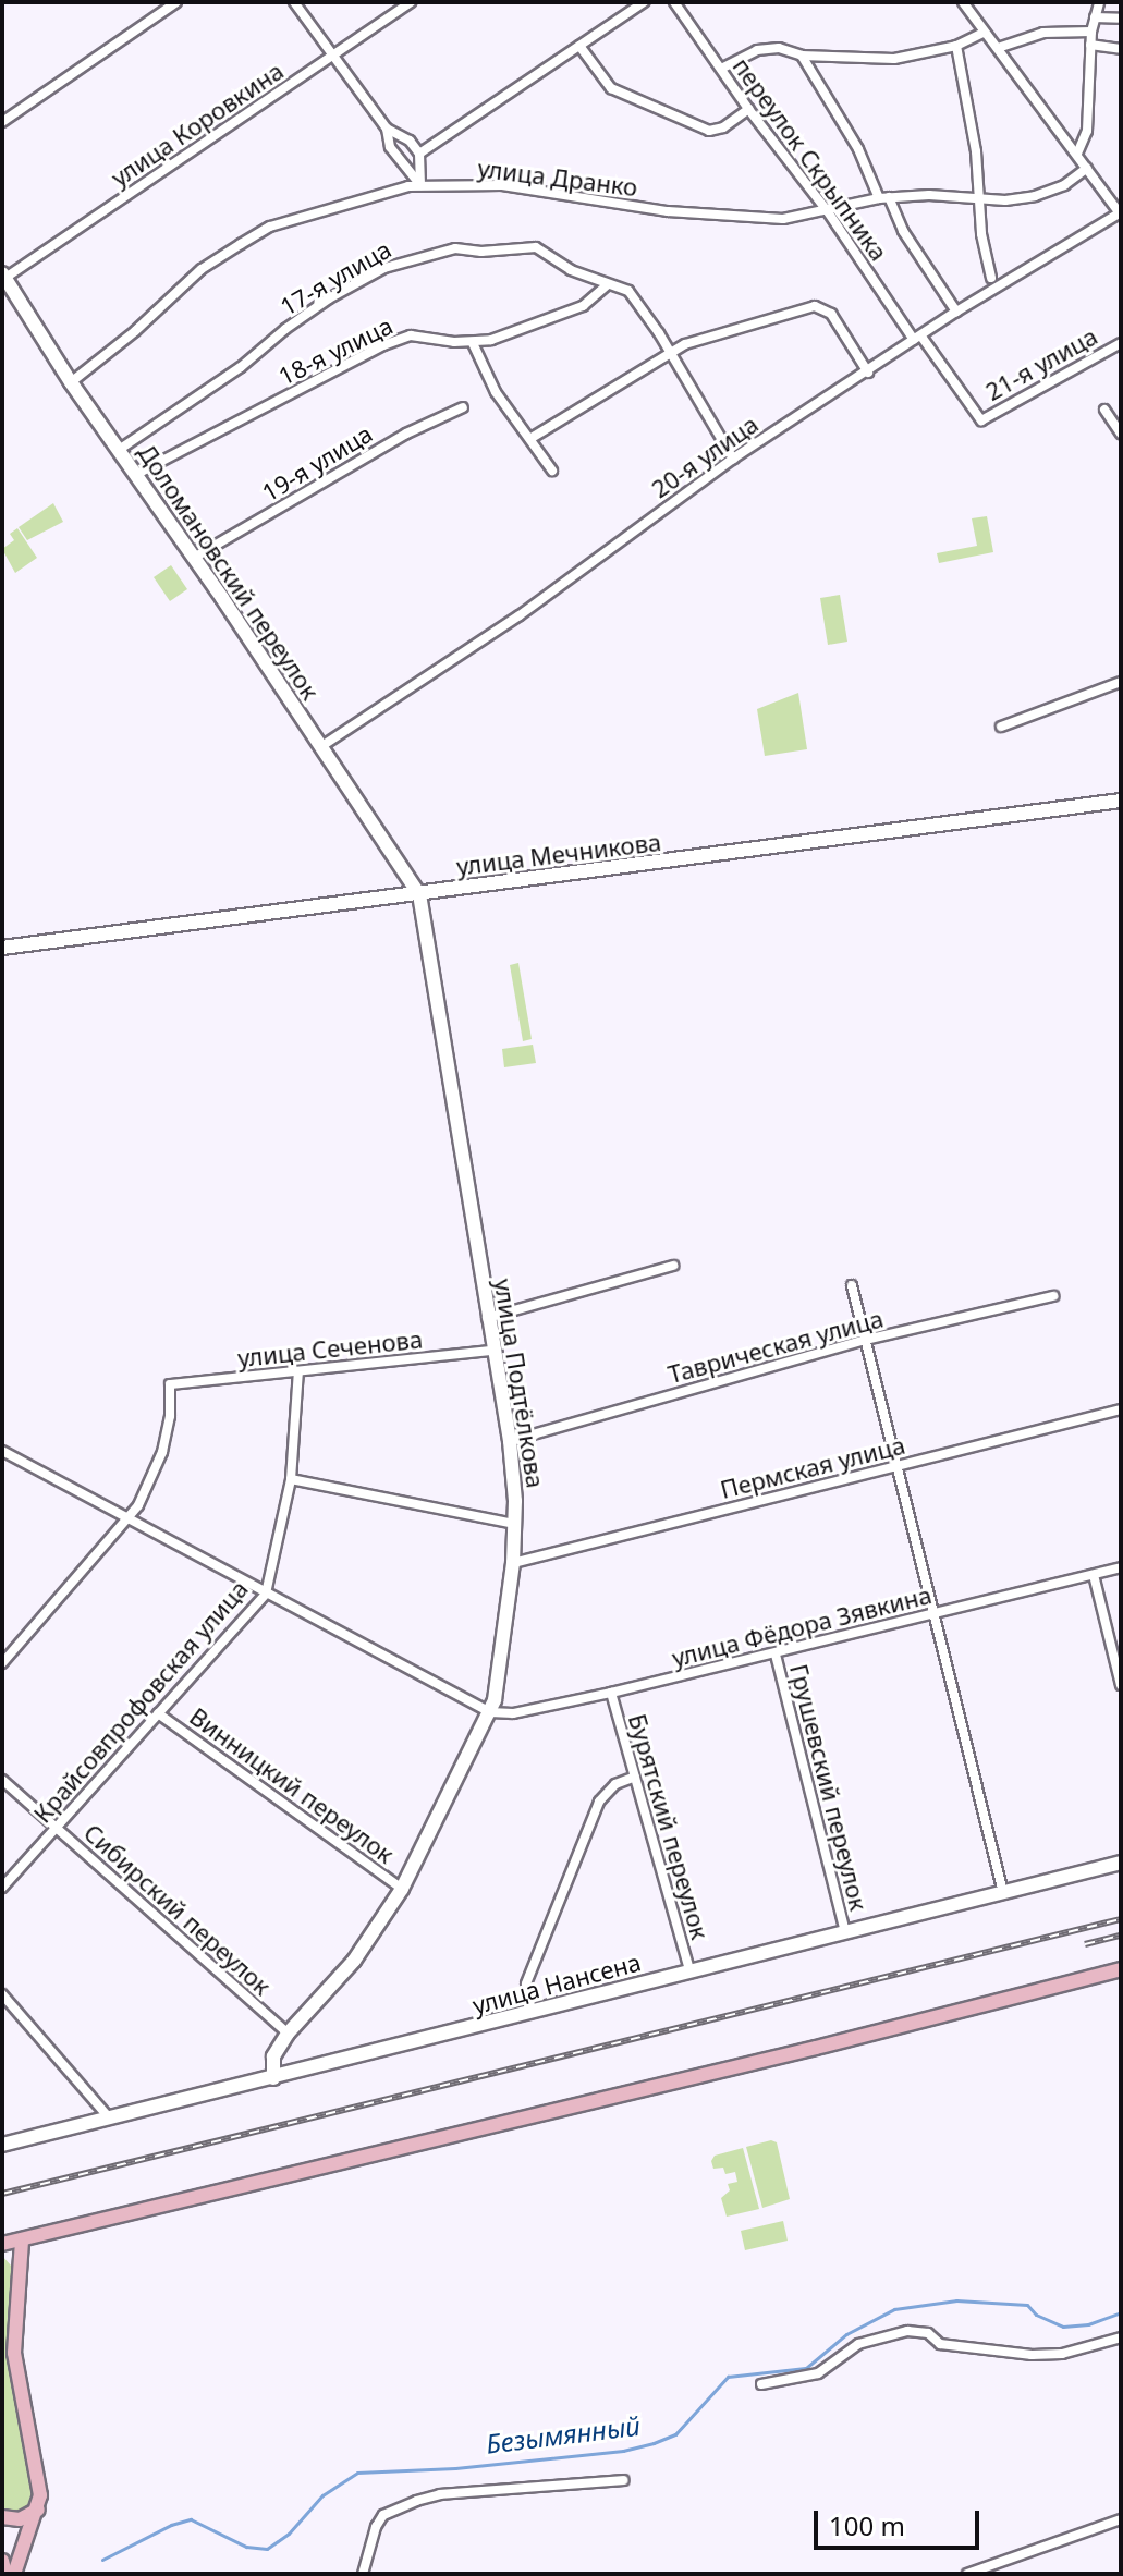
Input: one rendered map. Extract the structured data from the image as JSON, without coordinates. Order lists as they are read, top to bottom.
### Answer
{
  "streets": {
    "main road": [
      "Доломановский переулок",
      "улица Мечникова",
      "улица Подтёлкова",
      "улица Нансена"
    ],
    "street": [
      "улица Коровкина",
      "переулок Скрыпника",
      "улица Дранко",
      "17-я улица",
      "18-я улица",
      "21-я улица",
      "20-я улица",
      "19-я улица",
      "Таврическая улица",
      "улица Сеченова",
      "Пермская улица",
      "улица Фёдора Зявкина",
      "Крайсовпрофовская улица",
      "Винницкий переулок",
      "Грушевский переулок",
      "Бурятский переулок",
      "Сибирский переулок"
    ]
  },
  "crossings": [
    ["улица Коровкина", "Доломановский переулок"],
    ["переулок Скрыпника", "улица Дранко"],
    ["переулок Скрыпника", "21-я улица"],
    ["переулок Скрыпника", "20-я улица"],
    ["улица Дранко", "Доломановский переулок"],
    ["17-я улица", "18-я улица"],
    ["17-я улица", "20-я улица"],
    ["17-я улица", "Доломановский переулок"],
    ["18-я улица", "Доломановский переулок"],
    ["20-я улица", "Доломановский переулок"],
    ["19-я улица", "Доломановский переулок"],
    ["Доломановский переулок", "улица Мечникова"],
    ["Доломановский переулок", "улица Подтёлкова"],
    ["улица Мечникова", "улица Подтёлкова"],
    ["Таврическая улица", "улица Подтёлкова"],
    ["улица Сеченова", "улица Подтёлкова"],
    ["улица Сеченова", "Крайсовпрофовская улица"],
    ["улица Подтёлкова", "Пермская улица"],
    ["улица Подтёлкова", "улица Фёдора Зявкина"],
    ["улица Подтёлкова", "Винницкий переулок"],
    ["улица Подтёлкова", "Сибирский переулок"],
    ["улица Подтёлкова", "улица Нансена"],
    ["улица Фёдора Зявкина", "Грушевский переулок"],
    ["улица Фёдора Зявкина", "Бурятский переулок"],
    ["Крайсовпрофовская улица", "Винницкий переулок"],
    ["Крайсовпрофовская улица", "Сибирский переулок"],
    ["Грушевский переулок", "улица Нансена"],
    ["Бурятский переулок", "улица Нансена"]
  ],
  "water": ["Безымянный"],
  "scale_bar": "100 m"
}
